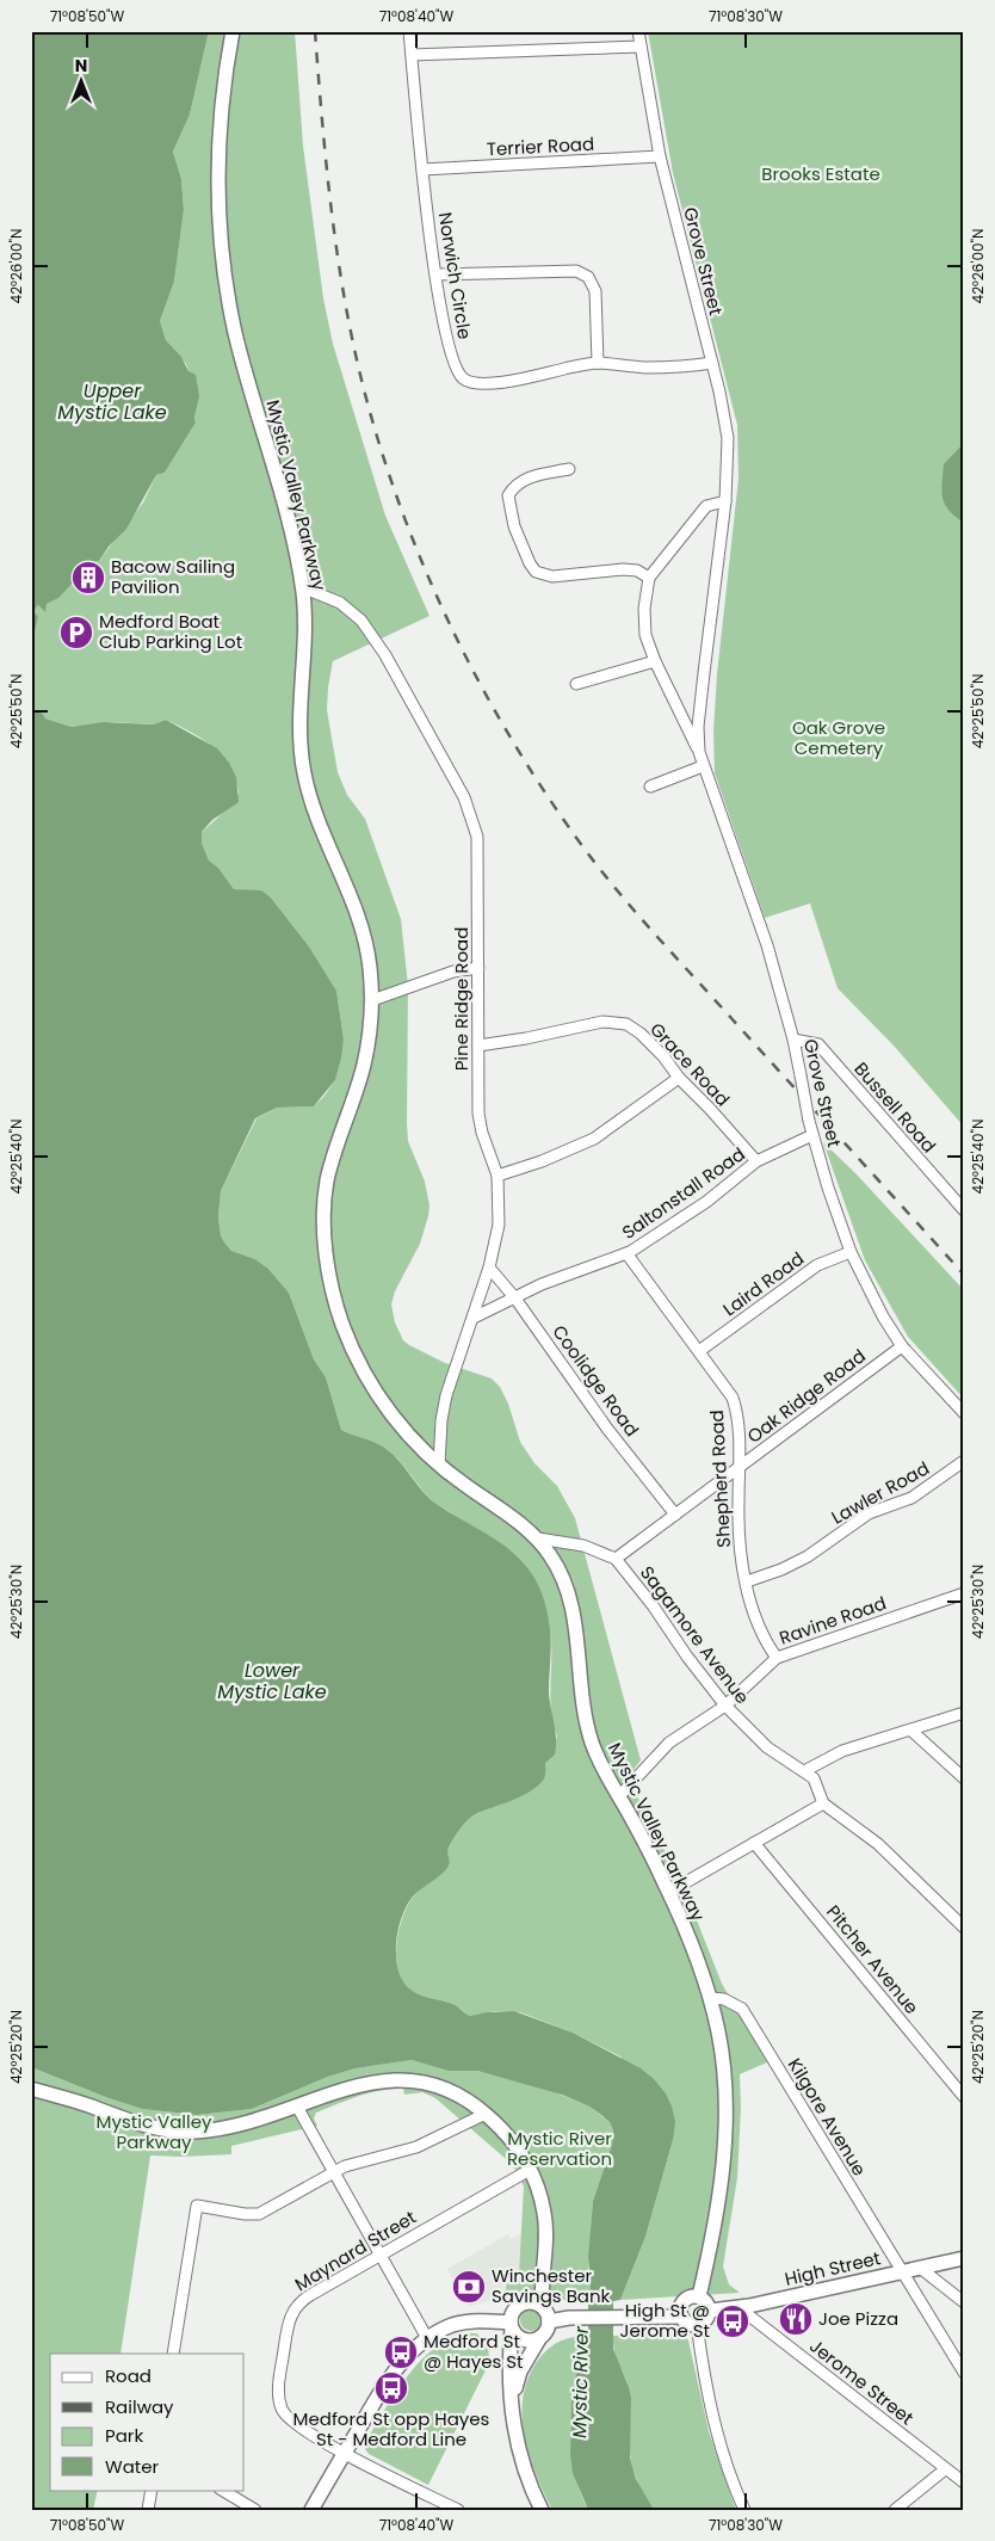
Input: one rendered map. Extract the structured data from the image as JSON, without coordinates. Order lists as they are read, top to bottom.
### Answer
{
  "streets": {
    "main road": ["Mystic Valley Parkway", "High Street"],
    "street": [
      "Terrier Road",
      "Grove Street",
      "Norwich Circle",
      "Pine Ridge Road",
      "Grace Road",
      "Bussell Road",
      "Saltonstall Road",
      "Laird Road",
      "Coolidge Road",
      "Oak Ridge Road",
      "Shepherd Road",
      "Lawler Road",
      "Ravine Road",
      "Sagamore Avenue",
      "Pitcher Avenue",
      "Kilgore Avenue",
      "Maynard Street",
      "Jerome Street"
    ]
  },
  "crossings": [
    ["Terrier Road", "Grove Street"],
    ["Terrier Road", "Norwich Circle"],
    ["Grove Street", "Norwich Circle"],
    ["Grove Street", "Bussell Road"],
    ["Grove Street", "Saltonstall Road"],
    ["Grove Street", "Laird Road"],
    ["Grove Street", "Oak Ridge Road"],
    ["Mystic Valley Parkway", "Pine Ridge Road"],
    ["Mystic Valley Parkway", "Ravine Road"],
    ["Mystic Valley Parkway", "Sagamore Avenue"],
    ["Mystic Valley Parkway", "Kilgore Avenue"],
    ["Mystic Valley Parkway", "High Street"],
    ["Pine Ridge Road", "Grace Road"],
    ["Pine Ridge Road", "Saltonstall Road"],
    ["Pine Ridge Road", "Coolidge Road"],
    ["Grace Road", "Saltonstall Road"],
    ["Saltonstall Road", "Coolidge Road"],
    ["Saltonstall Road", "Shepherd Road"],
    ["Laird Road", "Shepherd Road"],
    ["Coolidge Road", "Oak Ridge Road"],
    ["Oak Ridge Road", "Shepherd Road"],
    ["Oak Ridge Road", "Sagamore Avenue"],
    ["Shepherd Road", "Lawler Road"],
    ["Shepherd Road", "Ravine Road"],
    ["Ravine Road", "Sagamore Avenue"],
    ["Kilgore Avenue", "High Street"],
    ["High Street", "Jerome Street"]
  ],
  "water": ["Upper Mystic Lake", "Lower Mystic Lake", "Mystic River"],
  "parks": [
    "Brooks Estate",
    "Oak Grove Cemetery",
    "Mystic Valley Parkway",
    "Mystic River Reservation"
  ],
  "places": {
    "building": ["Bacow Sailing Pavilion"],
    "parking": ["Medford Boat Club Parking Lot"],
    "bank": ["Winchester Savings Bank"],
    "restaurant": ["Joe Pizza"],
    "bus stop": ["High St @ Jerome St", "Medford St @ Hayes St", "Medford St opp Hayes St - Medford Line"]
  },
  "legend": [
    "Road",
    "Railway",
    "Park",
    "Water"
  ],
  "north": "top",
  "coordinates": [
    "71°08'50\"W",
    "71°08'40\"W",
    "71°08'30\"W",
    "42°26'00\"N",
    "42°25'50\"N",
    "42°25'40\"N",
    "42°25'30\"N",
    "42°25'20\"N"
  ]
}
